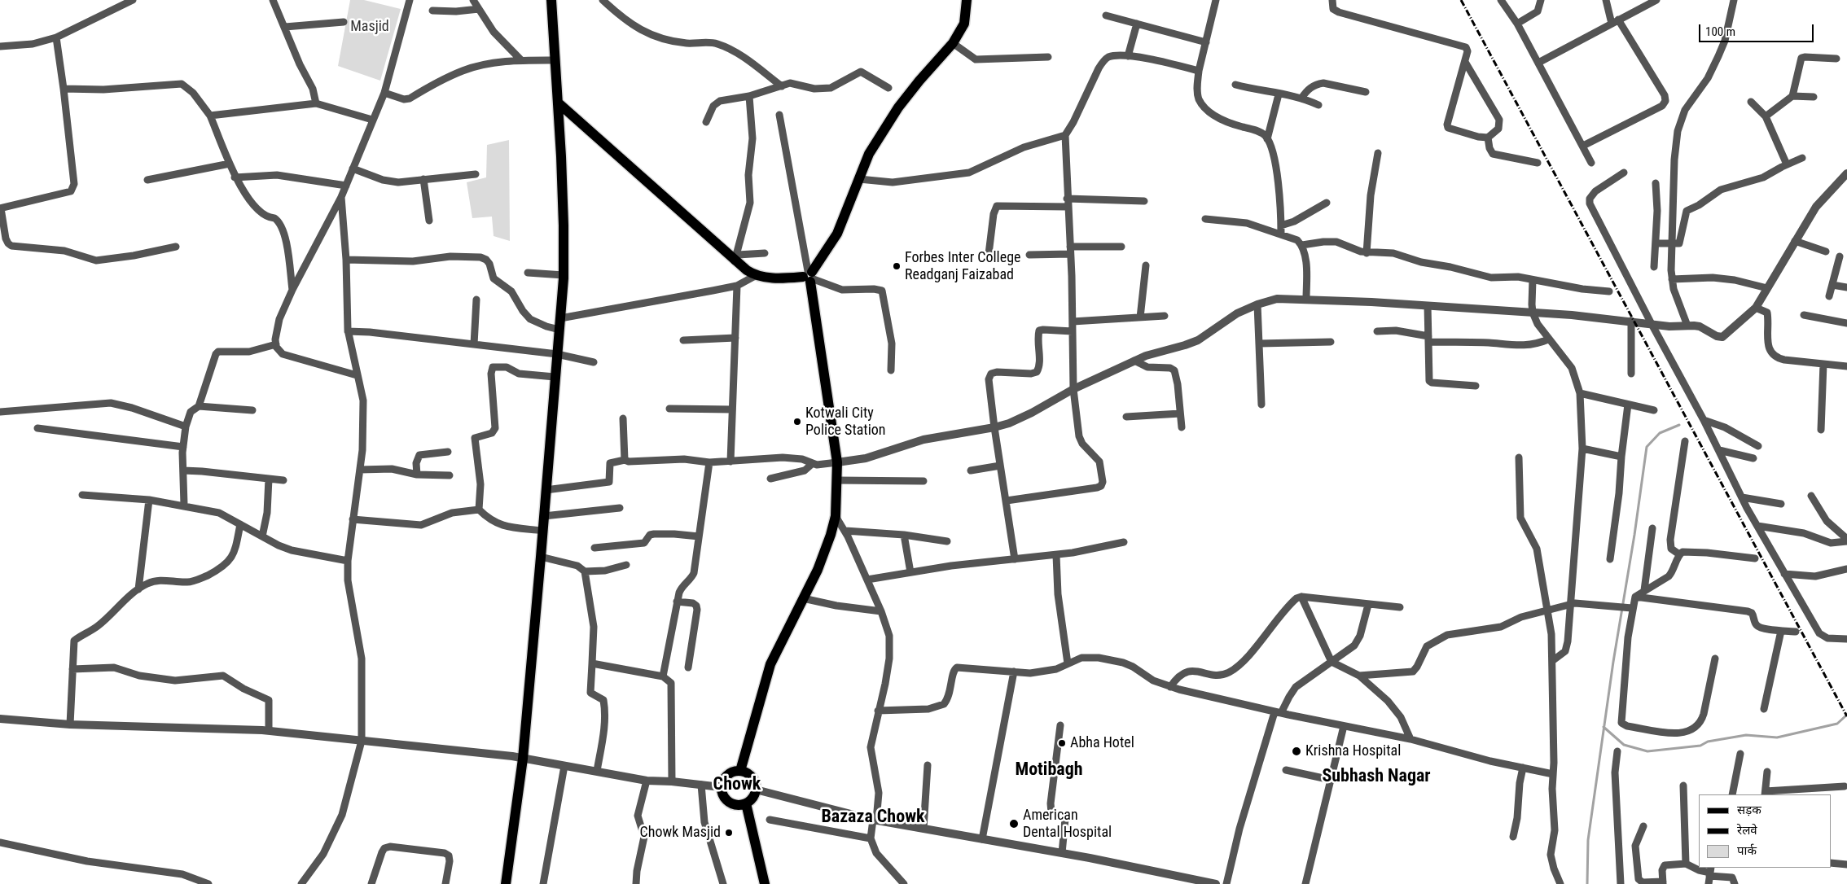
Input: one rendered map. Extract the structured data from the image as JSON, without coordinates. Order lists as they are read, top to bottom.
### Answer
{
  "districts": [
    "Motibagh",
    "Subhash Nagar",
    "Chowk",
    "Bazaza Chowk"
  ],
  "parks": ["Masjid"],
  "places": [
    "Forbes Inter College Readganj Faizabad",
    "Kotwali City Police Station",
    "Abha Hotel",
    "Krishna Hospital",
    "American Dental Hospital",
    "Chowk Masjid"
  ],
  "legend": ["सड़क", "रेलवे", "पार्क"],
  "scale_bar": "100 m"
}
